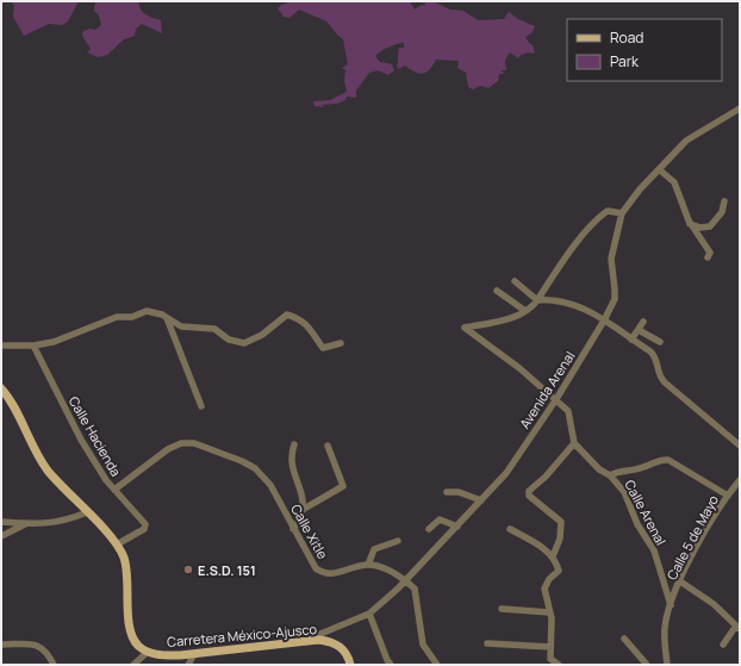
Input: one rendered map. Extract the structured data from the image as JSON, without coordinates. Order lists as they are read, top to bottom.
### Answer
{
  "streets": {
    "main road": ["Carretera México-Ajusco"],
    "street": [
      "Avenida Arenal",
      "Calle Hacienda",
      "Calle Arenal",
      "Calle Xitle",
      "Calle 5 de Mayo"
    ]
  },
  "crossings": [
    ["Avenida Arenal", "Carretera México-Ajusco"],
    ["Calle Hacienda", "Calle Xitle"],
    ["Calle Arenal", "Calle 5 de Mayo"]
  ],
  "places": ["E.S.D. 151"],
  "legend": ["Road", "Park"]
}
